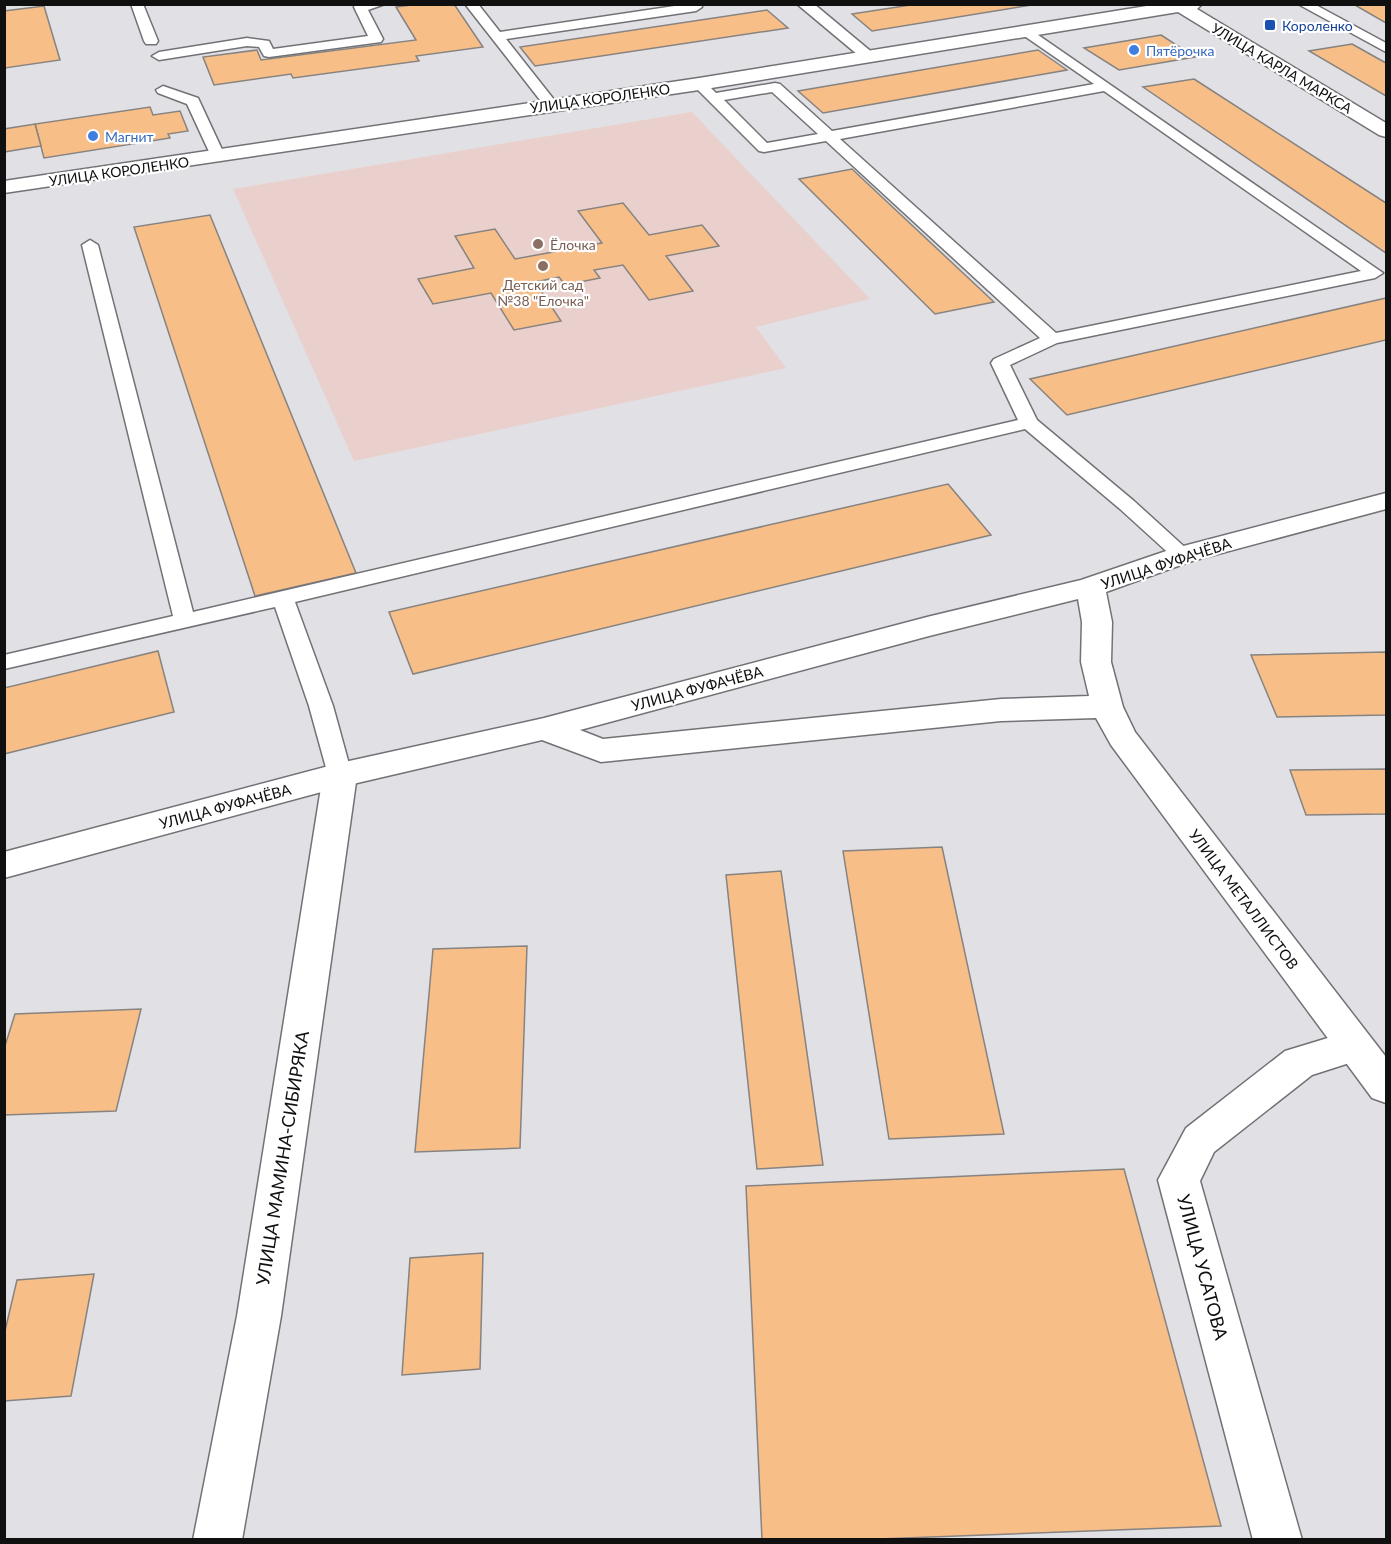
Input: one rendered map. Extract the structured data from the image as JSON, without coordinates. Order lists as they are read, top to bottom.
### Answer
{
  "streets": {
    "street": [
      "УЛИЦА КАРЛА МАРКСА",
      "УЛИЦА КОРОЛЕНКО",
      "УЛИЦА ФУФАЧЁВА",
      "УЛИЦА МЕТАЛЛИСТОВ",
      "УЛИЦА МАМИНА-СИБИРЯКА",
      "УЛИЦА УСАТОВА"
    ]
  },
  "crossings": [
    ["УЛИЦА КАРЛА МАРКСА", "УЛИЦА КОРОЛЕНКО"],
    ["УЛИЦА ФУФАЧЁВА", "УЛИЦА МЕТАЛЛИСТОВ"],
    ["УЛИЦА ФУФАЧЁВА", "УЛИЦА МАМИНА-СИБИРЯКА"],
    ["УЛИЦА МЕТАЛЛИСТОВ", "УЛИЦА УСАТОВА"]
  ],
  "places": {
    "transit": ["Короленко"],
    "other": [
      "Пятёрочка",
      "Магнит",
      "Ёлочка",
      "Детский сад №38 \"Елочка\""
    ]
  }
}
